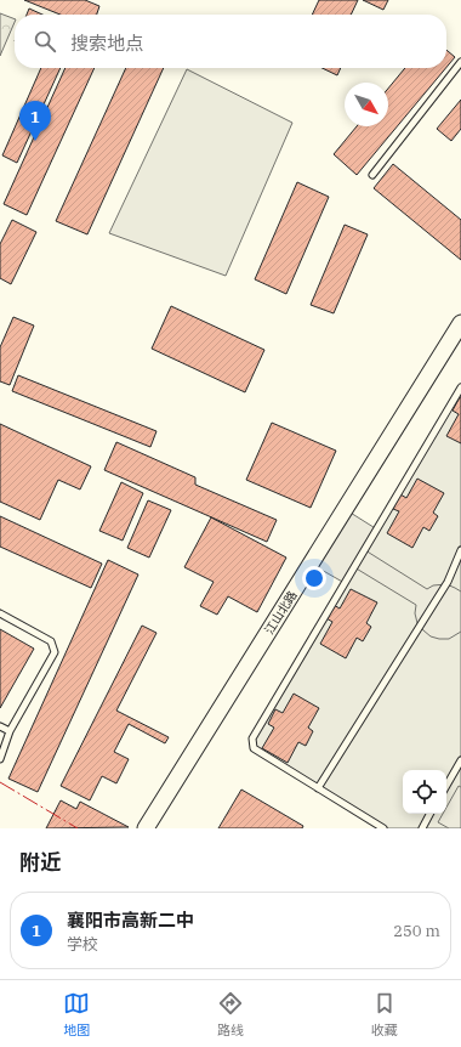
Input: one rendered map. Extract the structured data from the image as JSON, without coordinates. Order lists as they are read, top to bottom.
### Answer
{
  "streets": {
    "street": ["江山北路"]
  },
  "north": "bottom right",
  "page": {
    "search": "搜索地点",
    "pins": "1",
    "heading": "附近",
    "list": [
      {
        "mark": "1",
        "name": "襄阳市高新二中",
        "note": "学校",
        "value": "250 m"
      }
    ],
    "nav": ["地图", "路线", "收藏"]
  }
}
